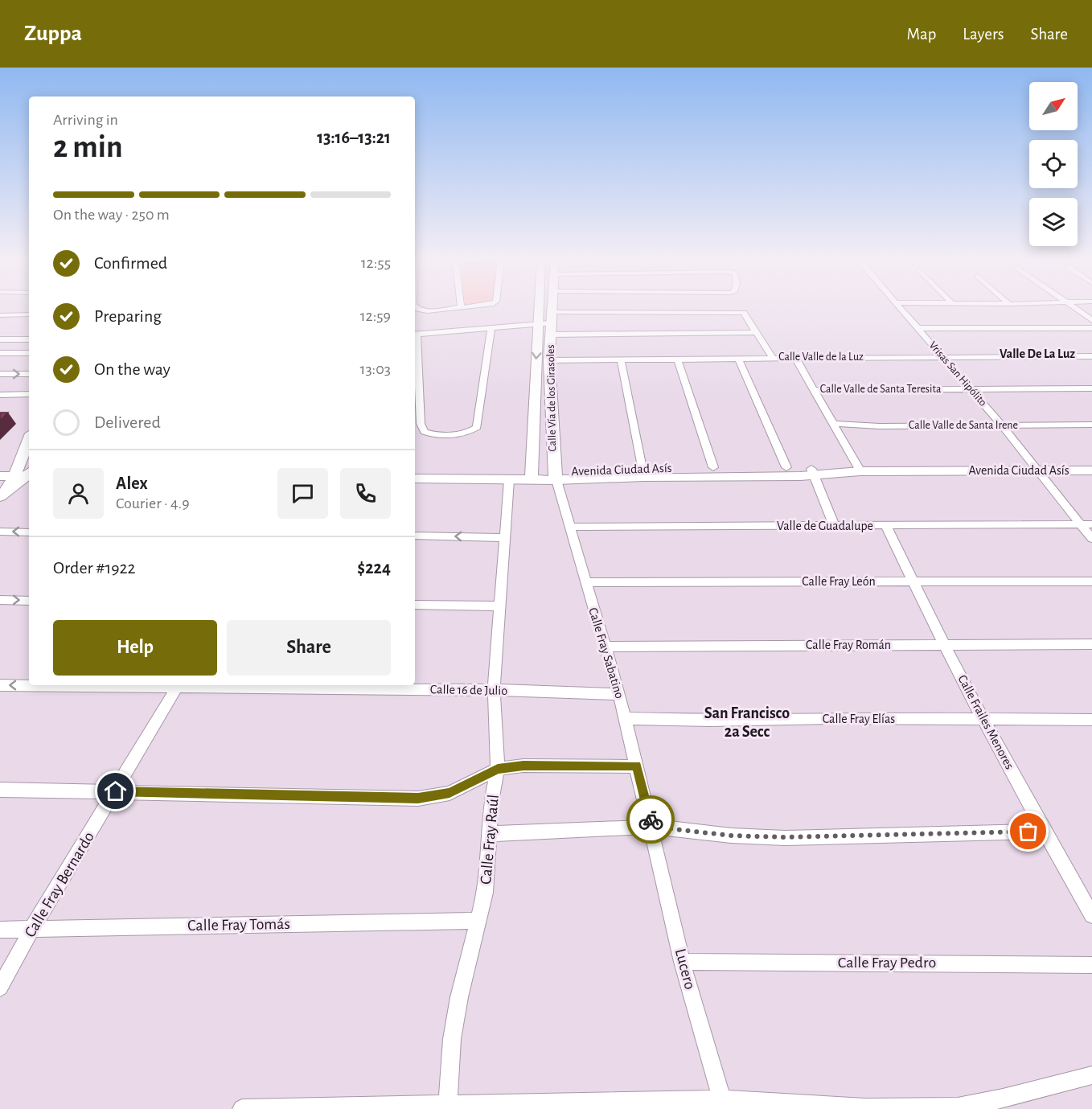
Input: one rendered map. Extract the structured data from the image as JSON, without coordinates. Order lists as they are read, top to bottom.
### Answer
{
  "streets": {
    "street": [
      "Calle Valle de la Luz",
      "Vrisas San Hipólito",
      "Calle Valle de Santa Teresita",
      "Calle Vía de los Girasoles",
      "Calle Valle de Santa Irene",
      "Avenida Ciudad Asís",
      "Valle de Guadalupe",
      "Calle Fray León",
      "Calle Fray Román",
      "Calle Fray Sabatino",
      "Calle 16 de Julio",
      "Calle Fray Elías",
      "Calle Frailes Menores",
      "Calle Fray Raúl",
      "Calle Fray Bernardo",
      "Calle Fray Tomás",
      "Calle Fray Pedro",
      "Lucero"
    ]
  },
  "crossings": [
    ["Calle Valle de la Luz", "Vrisas San Hipólito"],
    ["Calle Valle de la Luz", "Calle Vía de los Girasoles"],
    ["Vrisas San Hipólito", "Calle Valle de Santa Teresita"],
    ["Vrisas San Hipólito", "Calle Valle de Santa Irene"],
    ["Vrisas San Hipólito", "Avenida Ciudad Asís"],
    ["Vrisas San Hipólito", "Valle de Guadalupe"],
    ["Calle Vía de los Girasoles", "Avenida Ciudad Asís"],
    ["Calle Vía de los Girasoles", "Calle Fray Sabatino"],
    ["Avenida Ciudad Asís", "Calle Fray Sabatino"],
    ["Avenida Ciudad Asís", "Calle Fray Raúl"],
    ["Valle de Guadalupe", "Calle Fray Sabatino"],
    ["Valle de Guadalupe", "Calle Frailes Menores"],
    ["Calle Fray León", "Calle Fray Sabatino"],
    ["Calle Fray León", "Calle Frailes Menores"],
    ["Calle Fray Román", "Calle Fray Sabatino"],
    ["Calle Fray Román", "Calle Frailes Menores"],
    ["Calle Fray Sabatino", "Calle 16 de Julio"],
    ["Calle Fray Sabatino", "Calle Fray Elías"],
    ["Calle Fray Sabatino", "Lucero"],
    ["Calle 16 de Julio", "Calle Fray Raúl"],
    ["Calle Fray Elías", "Calle Frailes Menores"],
    ["Calle Fray Raúl", "Calle Fray Tomás"],
    ["Calle Fray Bernardo", "Calle Fray Tomás"],
    ["Calle Fray Pedro", "Lucero"]
  ],
  "districts": ["Valle De La Luz", "San Francisco 2a Secc"],
  "north": "top right",
  "page": {
    "header": "Zuppa",
    "nav": ["Map", "Layers", "Share"],
    "heading": ["2 min", "Arriving in", "13:16–13:21"],
    "panel": [
      "Alex",
      "Courier · 4.9",
      "Order #1922",
      "$224"
    ],
    "bar": "On the way · 250 m",
    "list": [
      ["Confirmed", "12:55"],
      ["Preparing", "12:59"],
      ["On the way", "13:03"],
      "Delivered"
    ],
    "buttons": ["Help", "Share"]
  }
}
